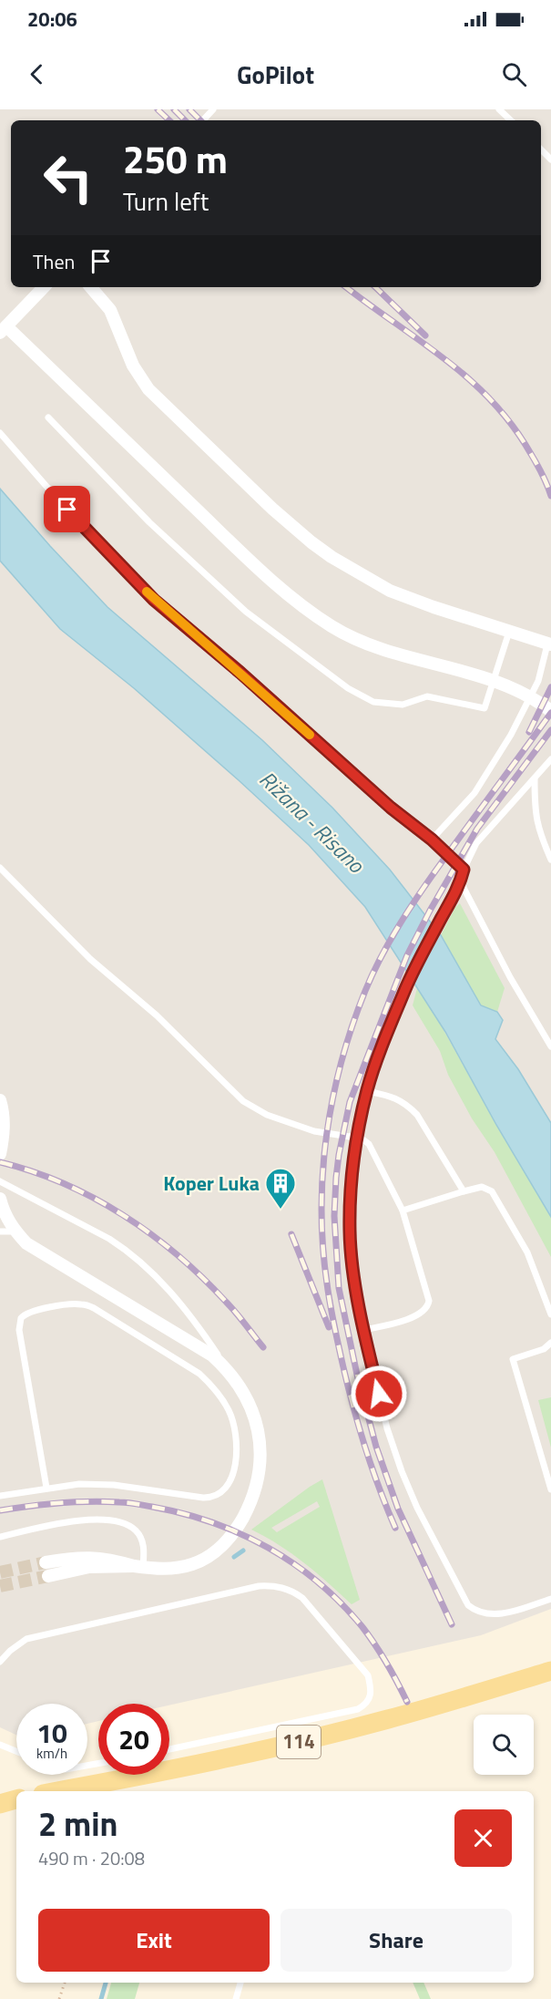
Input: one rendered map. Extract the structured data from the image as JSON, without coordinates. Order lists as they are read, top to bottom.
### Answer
{
  "streets": {
    "main road": ["114"]
  },
  "water": ["Rižana - Risano"],
  "places": {
    "building": ["Koper Luka"]
  },
  "page": {
    "status": "20:06",
    "header": "GoPilot",
    "turn": ["250 m", "Turn left"],
    "then": "Then",
    "speed": "10 km/h",
    "limit": "20",
    "heading": ["2 min", "490 m · 20:08"],
    "buttons": ["Exit", "Share"]
  }
}
